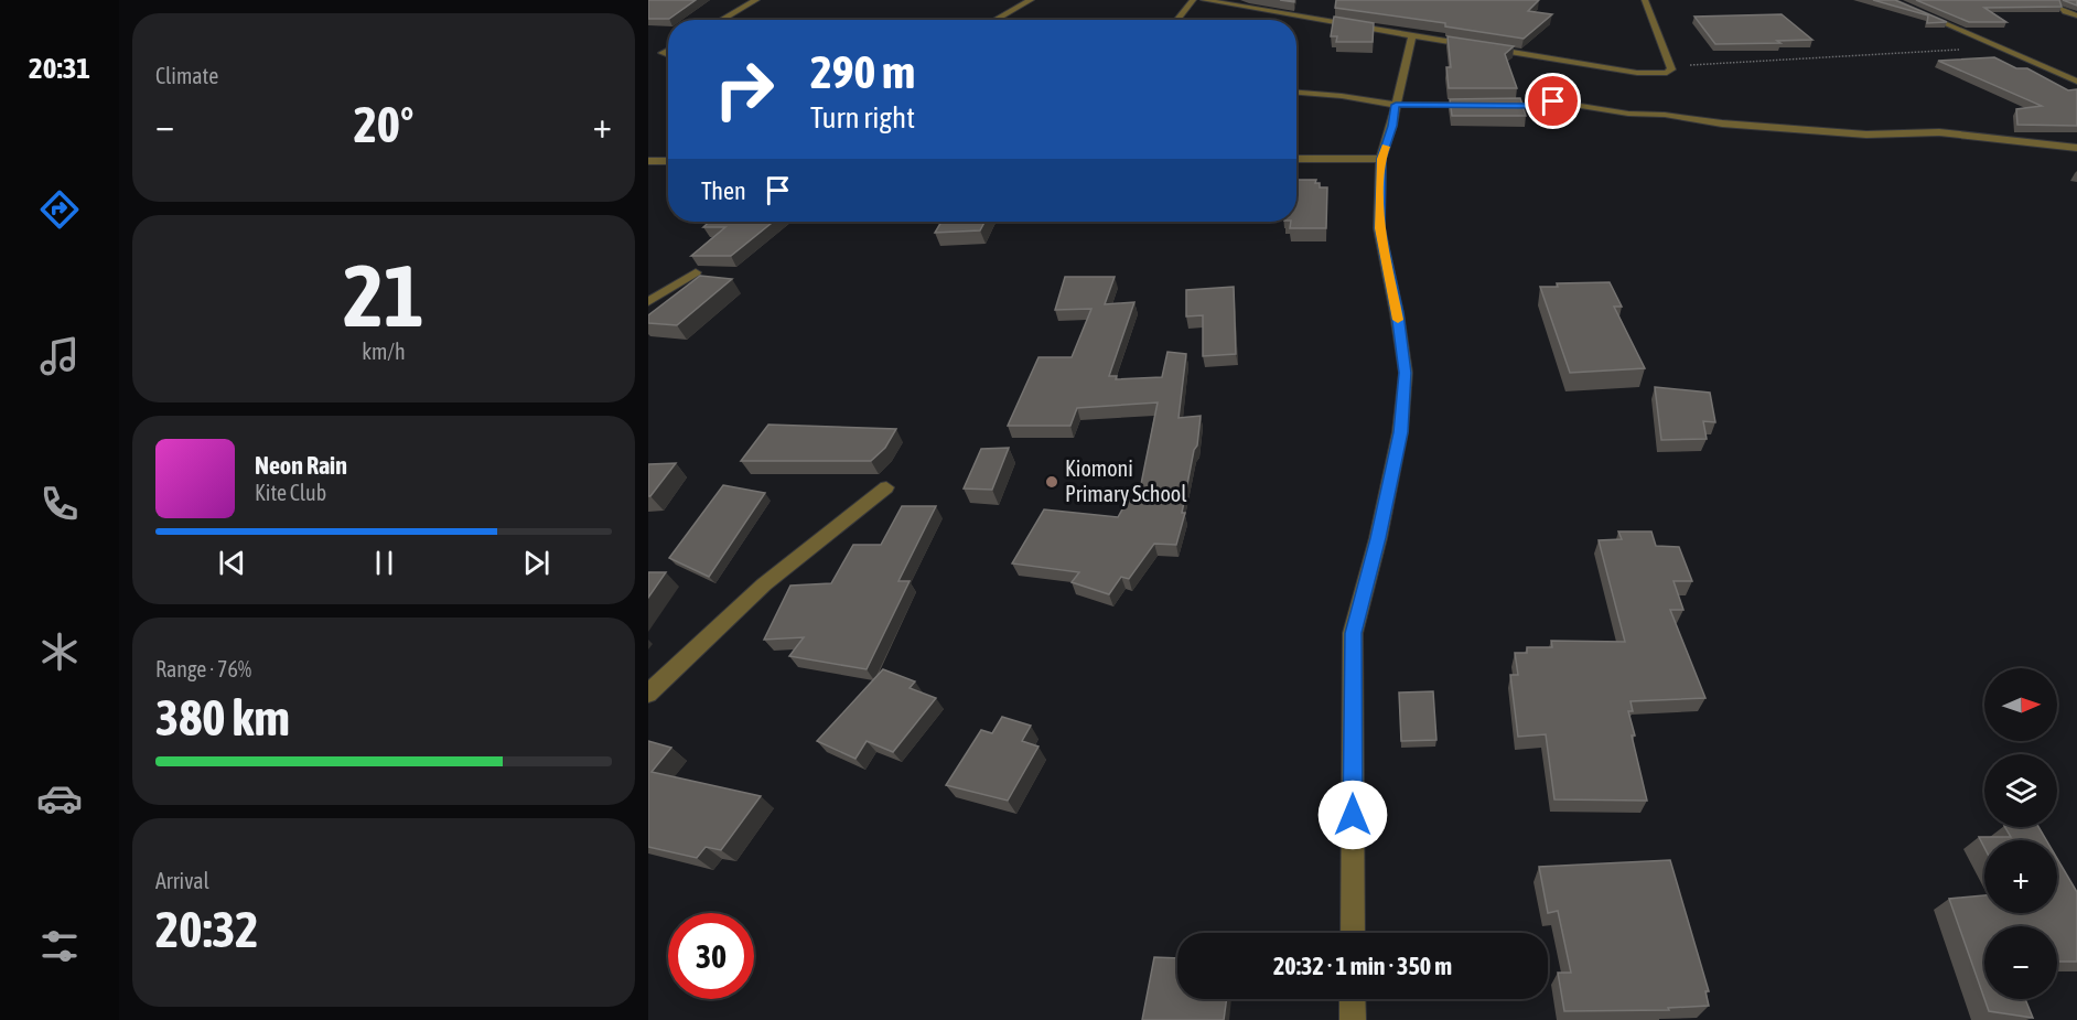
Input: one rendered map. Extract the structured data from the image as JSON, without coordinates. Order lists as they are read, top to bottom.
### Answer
{
  "places": ["Kiomoni Primary School"],
  "north": "right",
  "page": {
    "tabs": "20:31",
    "tile": [
      "Climate",
      ["21", "km/h"],
      ["Range · 76%", "380 km"],
      ["Arrival", "20:32"]
    ],
    "turn": ["290 m", "Turn right"],
    "heat": ["−", "20°", "+"],
    "then": "Then",
    "song": ["Neon Rain", "Kite Club"],
    "map_buttons": ["+", "−"],
    "limit": "30",
    "trip": "20:32 · 1 min · 350 m"
  }
}
